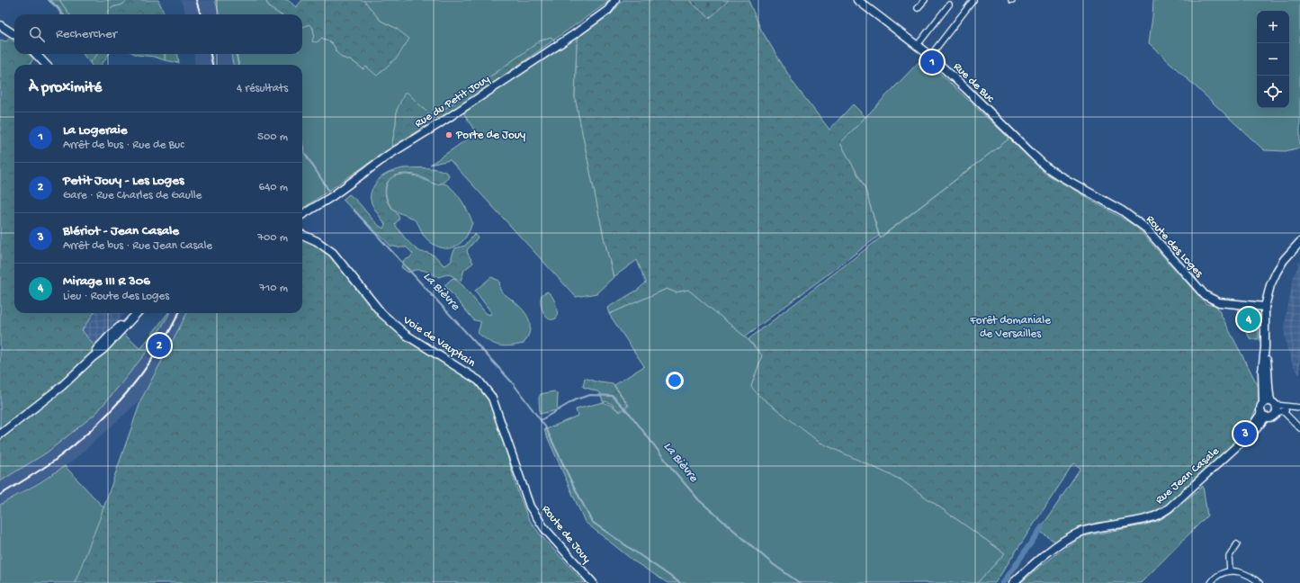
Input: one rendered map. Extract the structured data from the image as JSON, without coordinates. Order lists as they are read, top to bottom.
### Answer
{
  "streets": {
    "street": [
      "Rue de Buc",
      "Rue du Petit Jouy",
      "Route des Loges",
      "Voie de Vauptain",
      "Rue Jean Casale",
      "Route de Jouy"
    ]
  },
  "crossings": [
    ["Rue de Buc", "Route des Loges"],
    ["Voie de Vauptain", "Route de Jouy"]
  ],
  "water": ["La Bièvre"],
  "parks": ["Forêt domaniale de Versailles"],
  "places": ["Porte de Jouy"],
  "page": {
    "map_buttons": ["+", "−"],
    "search": "Rechercher",
    "pins": [
      "1",
      "4",
      "2",
      "3"
    ],
    "heading": ["À proximité", "4 résultats"],
    "list": [
      {
        "mark": "1",
        "name": "La Logeraie",
        "note": "Arrêt de bus · Rue de Buc",
        "value": "500 m"
      },
      {
        "mark": "2",
        "name": "Petit Jouy - Les Loges",
        "note": "Gare · Rue Charles de Gaulle",
        "value": "640 m"
      },
      {
        "mark": "3",
        "name": "Blériot - Jean Casale",
        "note": "Arrêt de bus · Rue Jean Casale",
        "value": "700 m"
      },
      {
        "mark": "4",
        "name": "Mirage III R 306",
        "note": "Lieu · Route des Loges",
        "value": "710 m"
      }
    ]
  }
}
